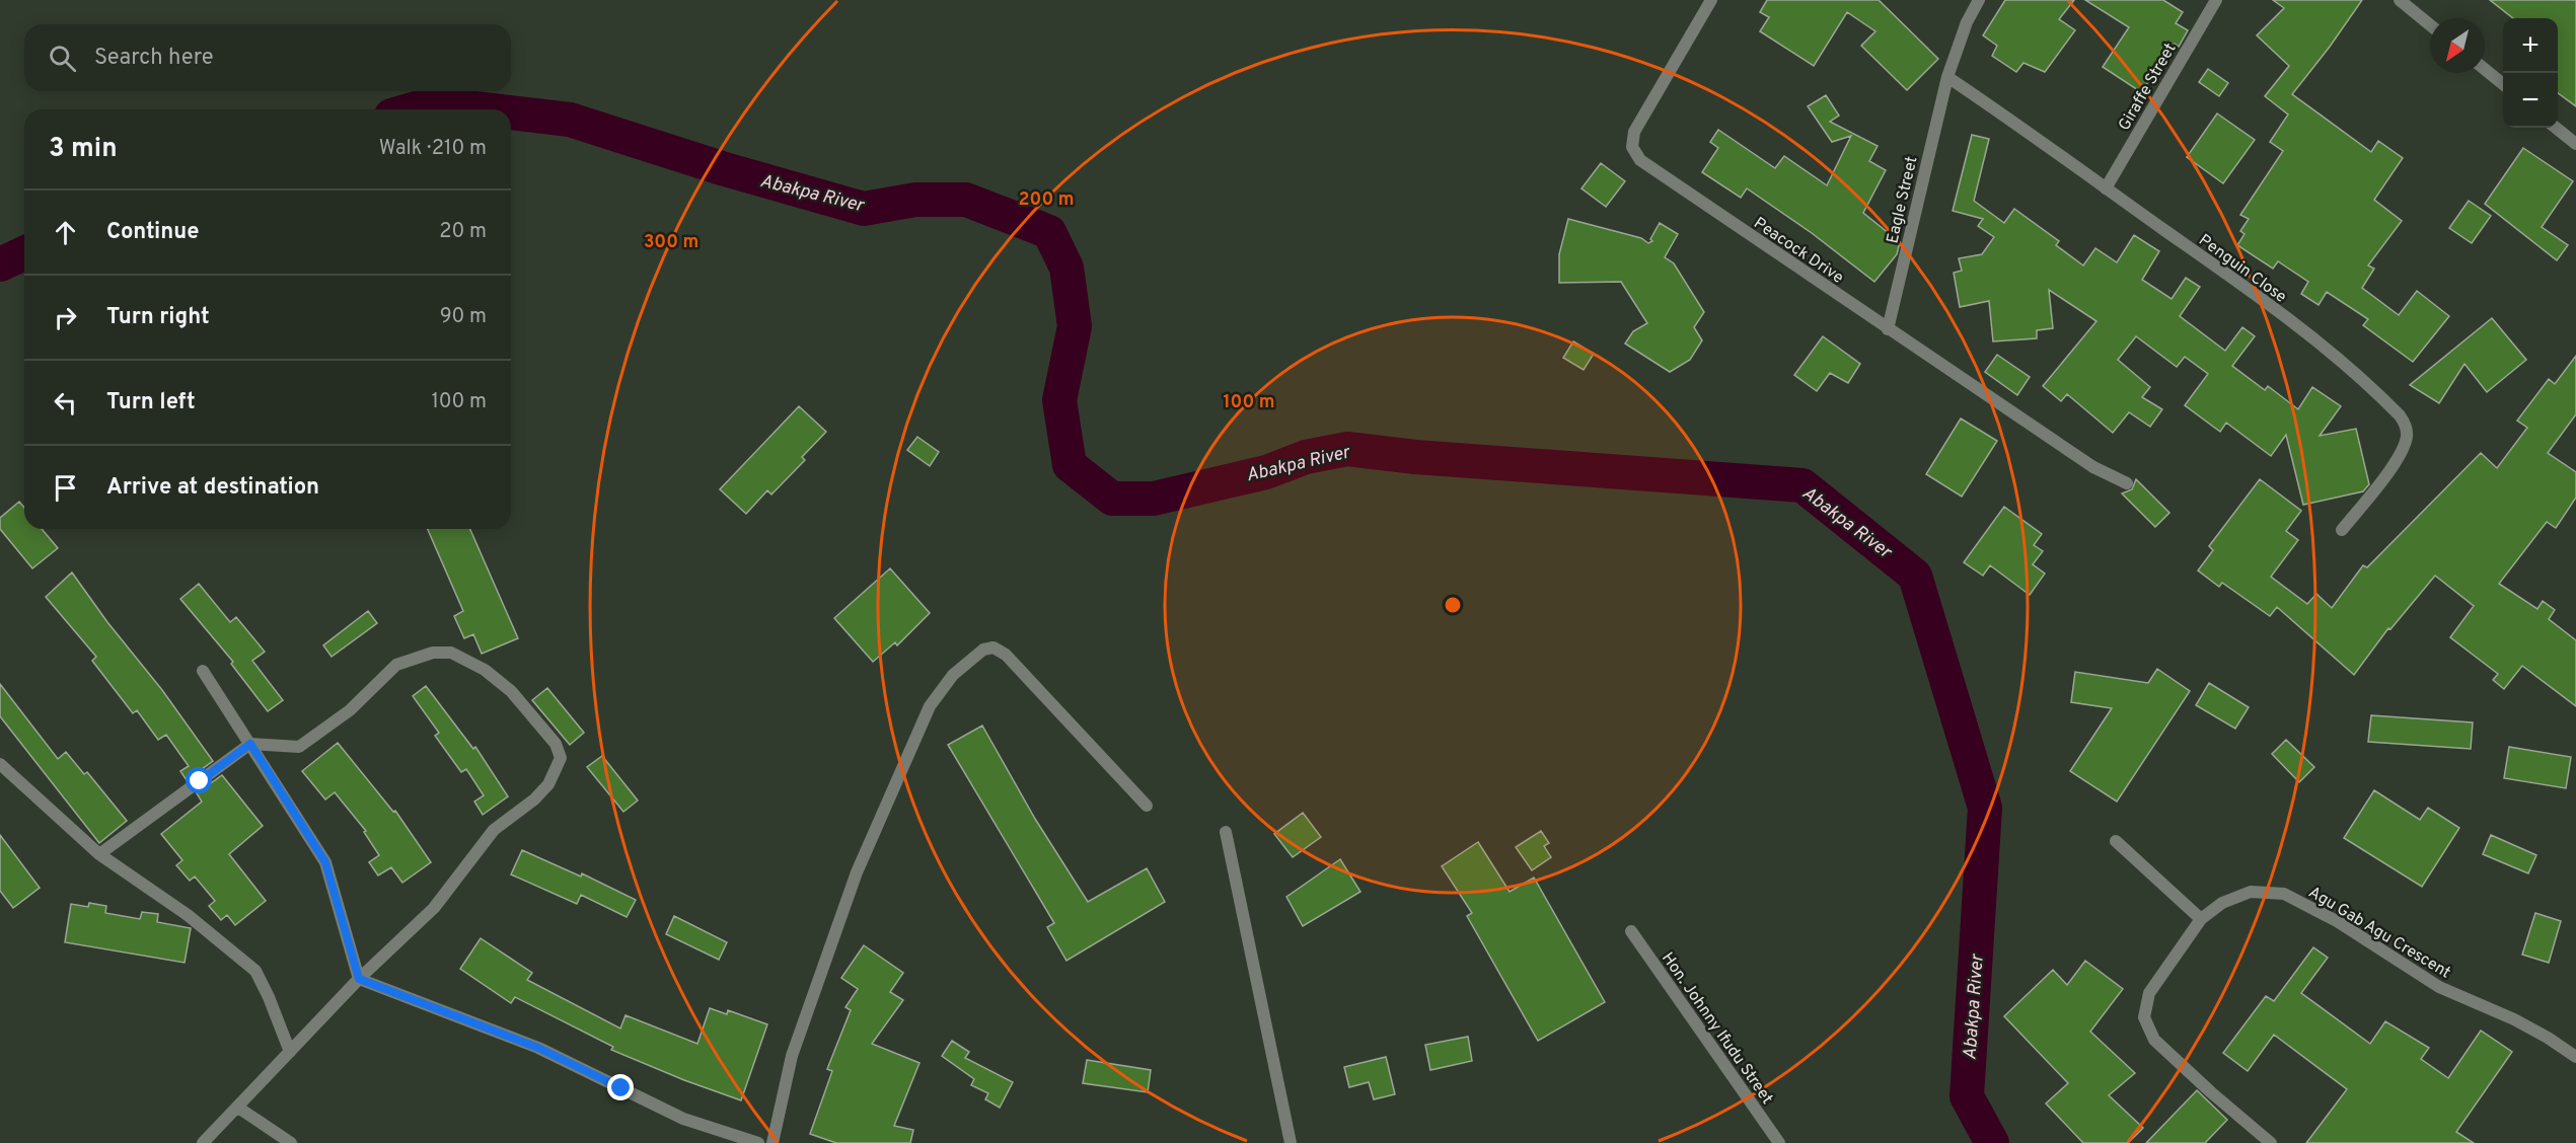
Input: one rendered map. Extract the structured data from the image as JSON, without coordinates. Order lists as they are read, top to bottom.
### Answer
{
  "streets": {
    "street": [
      "Giraffe Street",
      "Eagle Street",
      "Peacock Drive",
      "Penguin Close",
      "Agu Gab Agu Crescent",
      "Hon. Johnny Ifudu Street"
    ]
  },
  "crossings": [
    ["Giraffe Street", "Penguin Close"],
    ["Eagle Street", "Peacock Drive"],
    ["Eagle Street", "Penguin Close"]
  ],
  "water": ["Abakpa River"],
  "north": "bottom left",
  "page": {
    "map_buttons": ["+", "−"],
    "search": "Search here",
    "heading": ["3 min", "Walk · 210 m"],
    "list": [
      ["Continue", "20 m"],
      ["Turn right", "90 m"],
      ["Turn left", "100 m"],
      "Arrive at destination"
    ]
  },
  "rings": ["200 m", "300 m", "100 m"]
}
